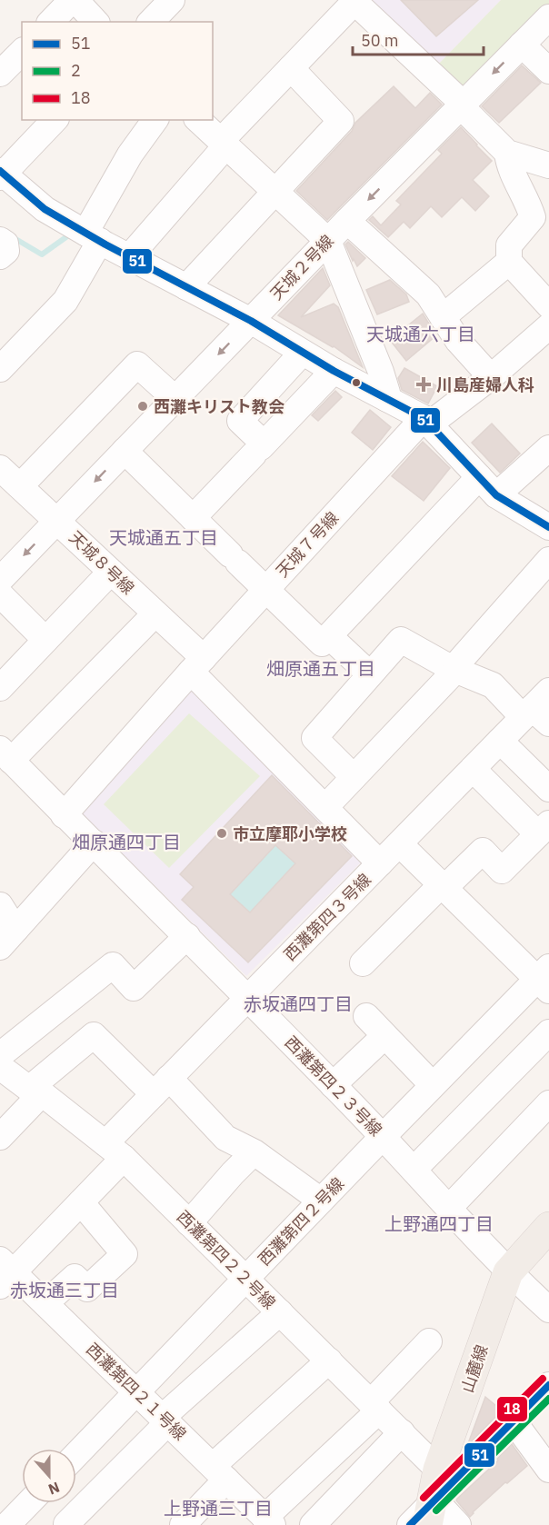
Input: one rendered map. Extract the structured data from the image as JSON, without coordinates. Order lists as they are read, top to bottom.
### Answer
{
  "streets": {
    "main road": ["山麓線"],
    "street": [
      "天城２号線",
      "天城７号線",
      "天城８号線",
      "西灘第四３号線",
      "西灘第四２３号線",
      "西灘第四２号線",
      "西灘第四２２号線",
      "西灘第四２１号線"
    ]
  },
  "crossings": [
    ["天城２号線", "天城８号線"],
    ["天城７号線", "天城８号線"],
    ["天城７号線", "西灘第四２３号線"],
    ["天城８号線", "西灘第四３号線"],
    ["西灘第四３号線", "西灘第四２３号線"],
    ["西灘第四３号線", "西灘第四２２号線"],
    ["西灘第四３号線", "西灘第四２１号線"],
    ["西灘第四２３号線", "西灘第四２号線"],
    ["西灘第四２３号線", "山麓線"],
    ["西灘第四２号線", "西灘第四２２号線"],
    ["西灘第四２号線", "西灘第四２１号線"],
    ["西灘第四２２号線", "山麓線"]
  ],
  "districts": [
    "天城通六丁目",
    "天城通五丁目",
    "畑原通五丁目",
    "畑原通四丁目",
    "赤坂通四丁目",
    "上野通四丁目",
    "赤坂通三丁目",
    "上野通三丁目"
  ],
  "places": {
    "health": ["川島産婦人科"],
    "other": ["西灘キリスト教会", "市立摩耶小学校"]
  },
  "lines": ["transit line 51", "transit line 18", "transit line 2"],
  "legend": ["51", "2", "18"],
  "scale_bar": "50 m",
  "north": "bottom"
}
